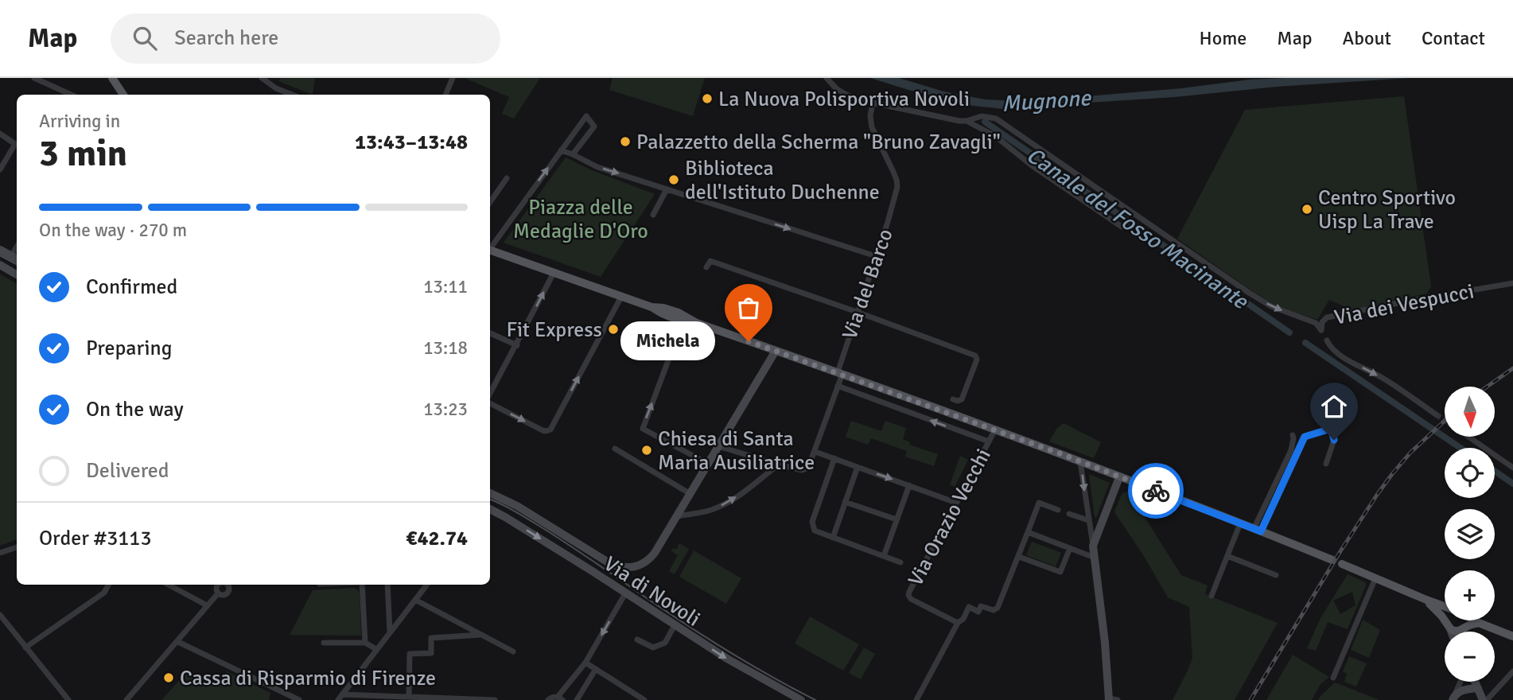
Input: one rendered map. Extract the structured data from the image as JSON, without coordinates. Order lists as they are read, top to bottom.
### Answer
{
  "streets": {
    "street": [
      "Via del Barco",
      "Via dei Vespucci",
      "Via Orazio Vecchi",
      "Via di Novoli"
    ]
  },
  "crossings": [
    ["Via del Barco", "Via dei Vespucci"]
  ],
  "one_way": ["Via dei Vespucci", "Via di Novoli"],
  "water": ["Mugnone", "Canale del Fosso Macinante"],
  "parks": ["Piazza delle Medaglie D'Oro"],
  "places": [
    "La Nuova Polisportiva Novoli",
    "Palazzetto della Scherma \"Bruno Zavagli\"",
    "Biblioteca dell'Istituto Duchenne",
    "Centro Sportivo Uisp La Trave",
    "Fit Express",
    "Michela",
    "Chiesa di Santa Maria Ausiliatrice",
    "Cassa di Risparmio di Firenze"
  ],
  "north": "bottom",
  "page": {
    "header": "Map",
    "search": "Search here",
    "nav": [
      "Home",
      "Map",
      "About",
      "Contact"
    ],
    "heading": ["3 min", "Arriving in", "13:43–13:48"],
    "panel": ["Order #3113", "€42.74"],
    "bar": "On the way · 270 m",
    "list": [
      ["Confirmed", "13:11"],
      ["Preparing", "13:18"],
      ["On the way", "13:23"],
      "Delivered"
    ],
    "bubble": "Michela",
    "map_buttons": ["+", "−"]
  }
}
